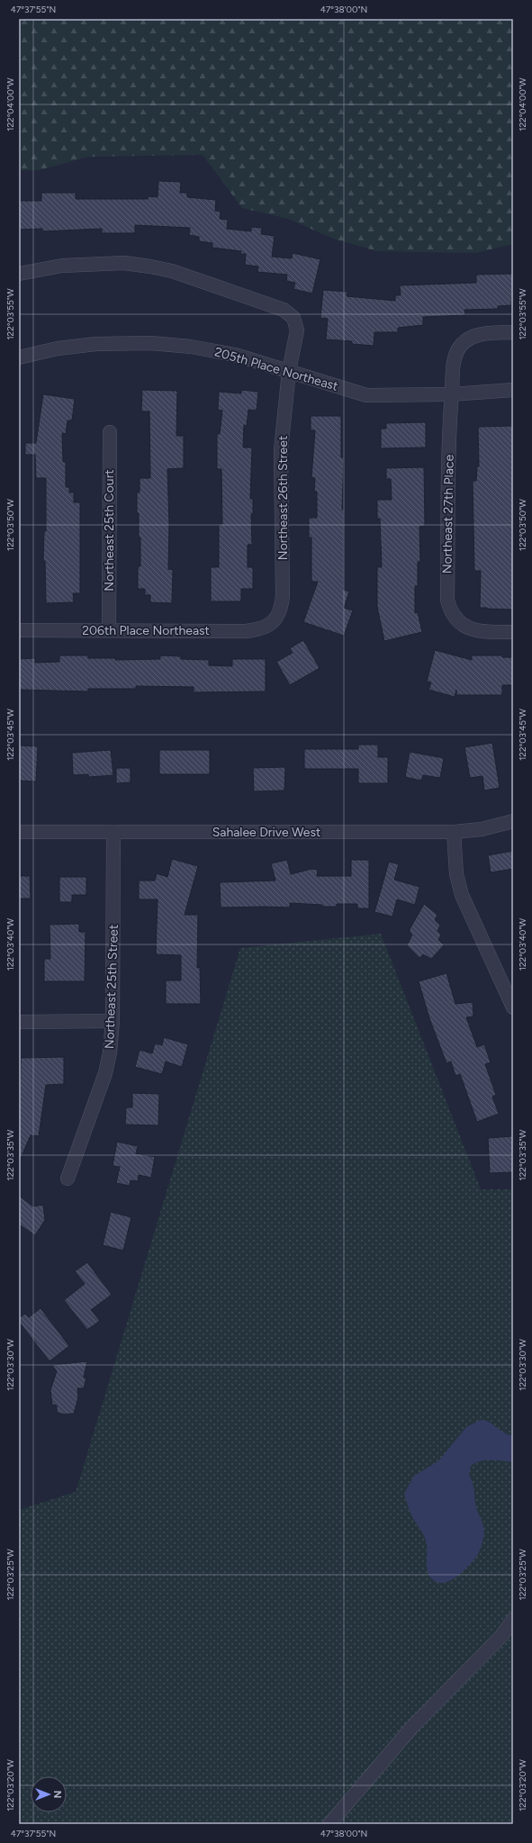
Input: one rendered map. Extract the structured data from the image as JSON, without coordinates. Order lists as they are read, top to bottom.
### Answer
{
  "streets": {
    "street": [
      "205th Place Northeast",
      "Northeast 26th Street",
      "Northeast 27th Place",
      "Northeast 25th Court",
      "206th Place Northeast",
      "Sahalee Drive West",
      "Northeast 25th Street"
    ]
  },
  "crossings": [
    ["205th Place Northeast", "Northeast 26th Street"],
    ["205th Place Northeast", "Northeast 27th Place"],
    ["Northeast 26th Street", "206th Place Northeast"],
    ["Northeast 25th Court", "206th Place Northeast"],
    ["Sahalee Drive West", "Northeast 25th Street"]
  ],
  "north": "right",
  "coordinates": [
    "47°37'55\"N",
    "47°38'00\"N",
    "122°04'00\"W",
    "122°03'55\"W",
    "122°03'50\"W",
    "122°03'45\"W",
    "122°03'40\"W",
    "122°03'35\"W",
    "122°03'30\"W",
    "122°03'25\"W",
    "122°03'20\"W"
  ]
}
